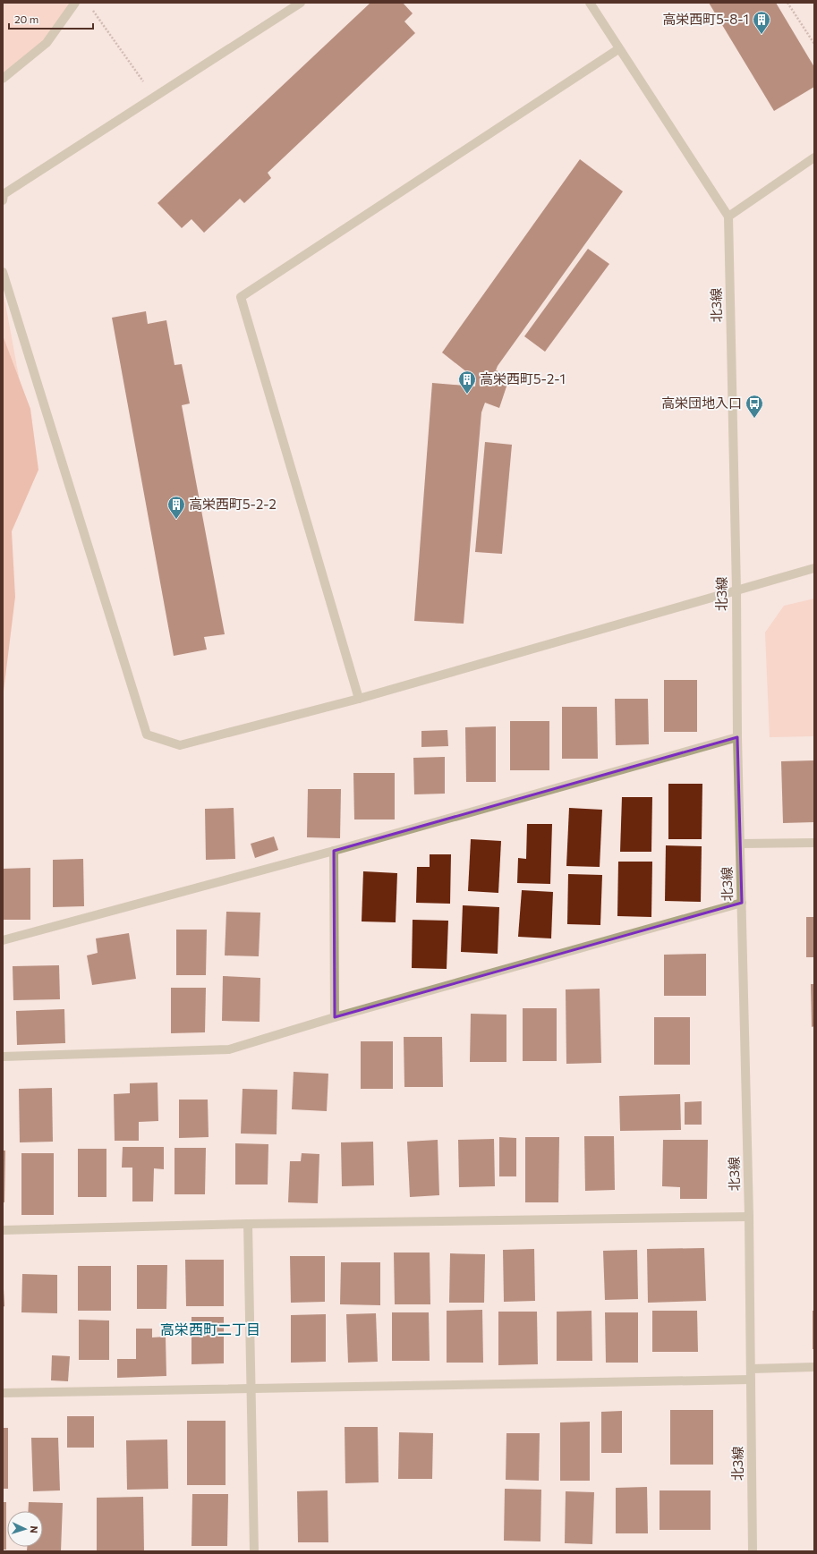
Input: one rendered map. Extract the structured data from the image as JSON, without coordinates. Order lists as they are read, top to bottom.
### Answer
{
  "streets": {
    "street": ["北3線"]
  },
  "districts": ["高栄西町二丁目"],
  "places": {
    "building": ["高栄西町5-8-1", "高栄西町5-2-1", "高栄西町5-2-2"],
    "bus stop": ["高栄団地入口"]
  },
  "scale_bar": "20 m",
  "north": "right"
}
